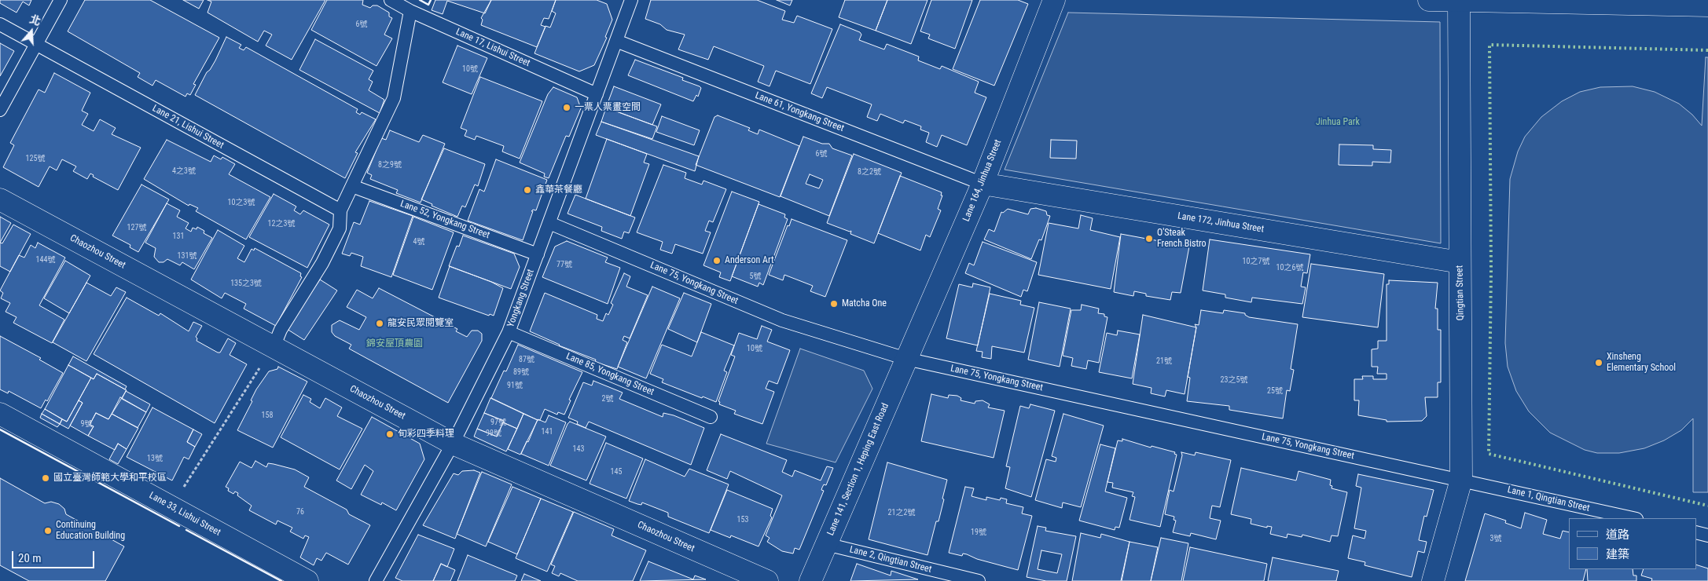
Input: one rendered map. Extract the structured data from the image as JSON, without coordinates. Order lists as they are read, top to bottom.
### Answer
{
  "streets": {
    "street": [
      "Lane 164, Jinhua Street",
      "Lane 172, Jinhua Street",
      "Chaozhou Street",
      "Qingtian Street",
      "Lane 141, Section 1, Heping East Road",
      "Lane 33, Lishui Street"
    ],
    "lane": [
      "Lane 17, Lishui Street",
      "Lane 61, Yongkang Street",
      "Lane 21, Lishui Street",
      "Lane 52, Yongkang Street",
      "Lane 75, Yongkang Street",
      "Yongkang Street",
      "Lane 85, Yongkang Street",
      "Lane 1, Qingtian Street",
      "Lane 2, Qingtian Street"
    ]
  },
  "crossings": [
    ["Lane 17, Lishui Street", "Yongkang Street"],
    ["Lane 61, Yongkang Street", "Lane 164, Jinhua Street"],
    ["Lane 61, Yongkang Street", "Lane 172, Jinhua Street"],
    ["Lane 61, Yongkang Street", "Yongkang Street"],
    ["Lane 164, Jinhua Street", "Lane 172, Jinhua Street"],
    ["Lane 164, Jinhua Street", "Lane 75, Yongkang Street"],
    ["Lane 164, Jinhua Street", "Lane 141, Section 1, Heping East Road"],
    ["Lane 52, Yongkang Street", "Yongkang Street"],
    ["Lane 172, Jinhua Street", "Qingtian Street"],
    ["Chaozhou Street", "Yongkang Street"],
    ["Lane 75, Yongkang Street", "Qingtian Street"],
    ["Lane 75, Yongkang Street", "Yongkang Street"],
    ["Lane 75, Yongkang Street", "Lane 141, Section 1, Heping East Road"],
    ["Lane 75, Yongkang Street", "Lane 1, Qingtian Street"],
    ["Qingtian Street", "Lane 1, Qingtian Street"],
    ["Yongkang Street", "Lane 85, Yongkang Street"],
    ["Lane 141, Section 1, Heping East Road", "Lane 2, Qingtian Street"]
  ],
  "parks": ["Jinhua Park", "錦安屋頂農園"],
  "places": [
    "一票人票畫空間",
    "鑫華茶餐廳",
    "O'Steak French Bistro",
    "Anderson Art",
    "Matcha One",
    "龍安民眾閱覽室",
    "Xinsheng Elementary School",
    "旬彩四季料理",
    "國立臺灣師範大學和平校區",
    "Continuing Education Building"
  ],
  "house_numbers": [
    "6號",
    "10號",
    "6號",
    "125號",
    "8之9號",
    "4之3號",
    "8之2號",
    "10之3號",
    "12之3號",
    "127號",
    "131",
    "4號",
    "131號",
    "144號",
    "10之7號",
    "77號",
    "10之6號",
    "5號",
    "135之3號",
    "10號",
    "87號",
    "21號",
    "89號",
    "23之5號",
    "91號",
    "25號",
    "2號",
    "158",
    "97號",
    "9號",
    "141",
    "99號",
    "143",
    "13號",
    "145",
    "76",
    "21之2號",
    "153",
    "19號",
    "3號"
  ],
  "legend": ["道路", "建築"],
  "scale_bar": "20 m",
  "north": "top"
}
